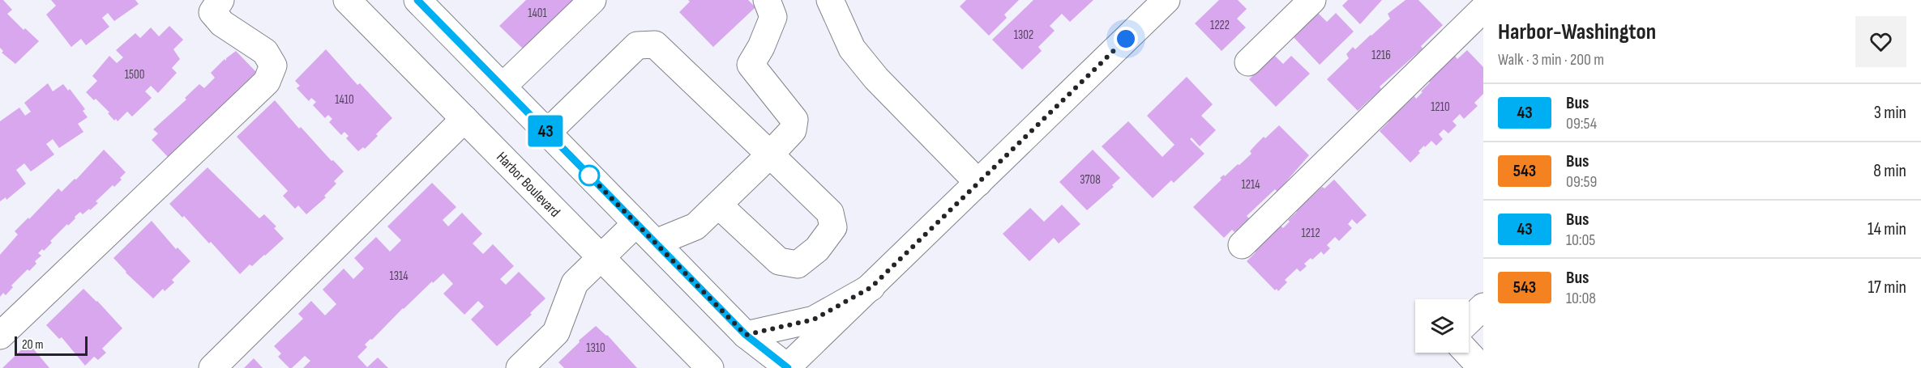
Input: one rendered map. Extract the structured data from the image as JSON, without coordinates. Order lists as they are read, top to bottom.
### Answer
{
  "streets": {
    "main road": ["Harbor Boulevard"]
  },
  "lines": ["bus line 43"],
  "house_numbers": [
    "1401",
    "1222",
    "1302",
    "1216",
    "1500",
    "1410",
    "1210",
    "3708",
    "1214",
    "1212",
    "1314",
    "1310"
  ],
  "scale_bar": "20 m",
  "page": {
    "on_map": "43",
    "heading": ["Harbor-Washington", "Walk · 3 min · 200 m"],
    "list": [
      {
        "mark": "43",
        "name": "Bus",
        "note": "09:54",
        "value": "3 min"
      },
      {
        "mark": "543",
        "name": "Bus",
        "note": "09:59",
        "value": "8 min"
      },
      {
        "mark": "43",
        "name": "Bus",
        "note": "10:05",
        "value": "14 min"
      },
      {
        "mark": "543",
        "name": "Bus",
        "note": "10:08",
        "value": "17 min"
      }
    ],
    "scale": "20 m"
  }
}
